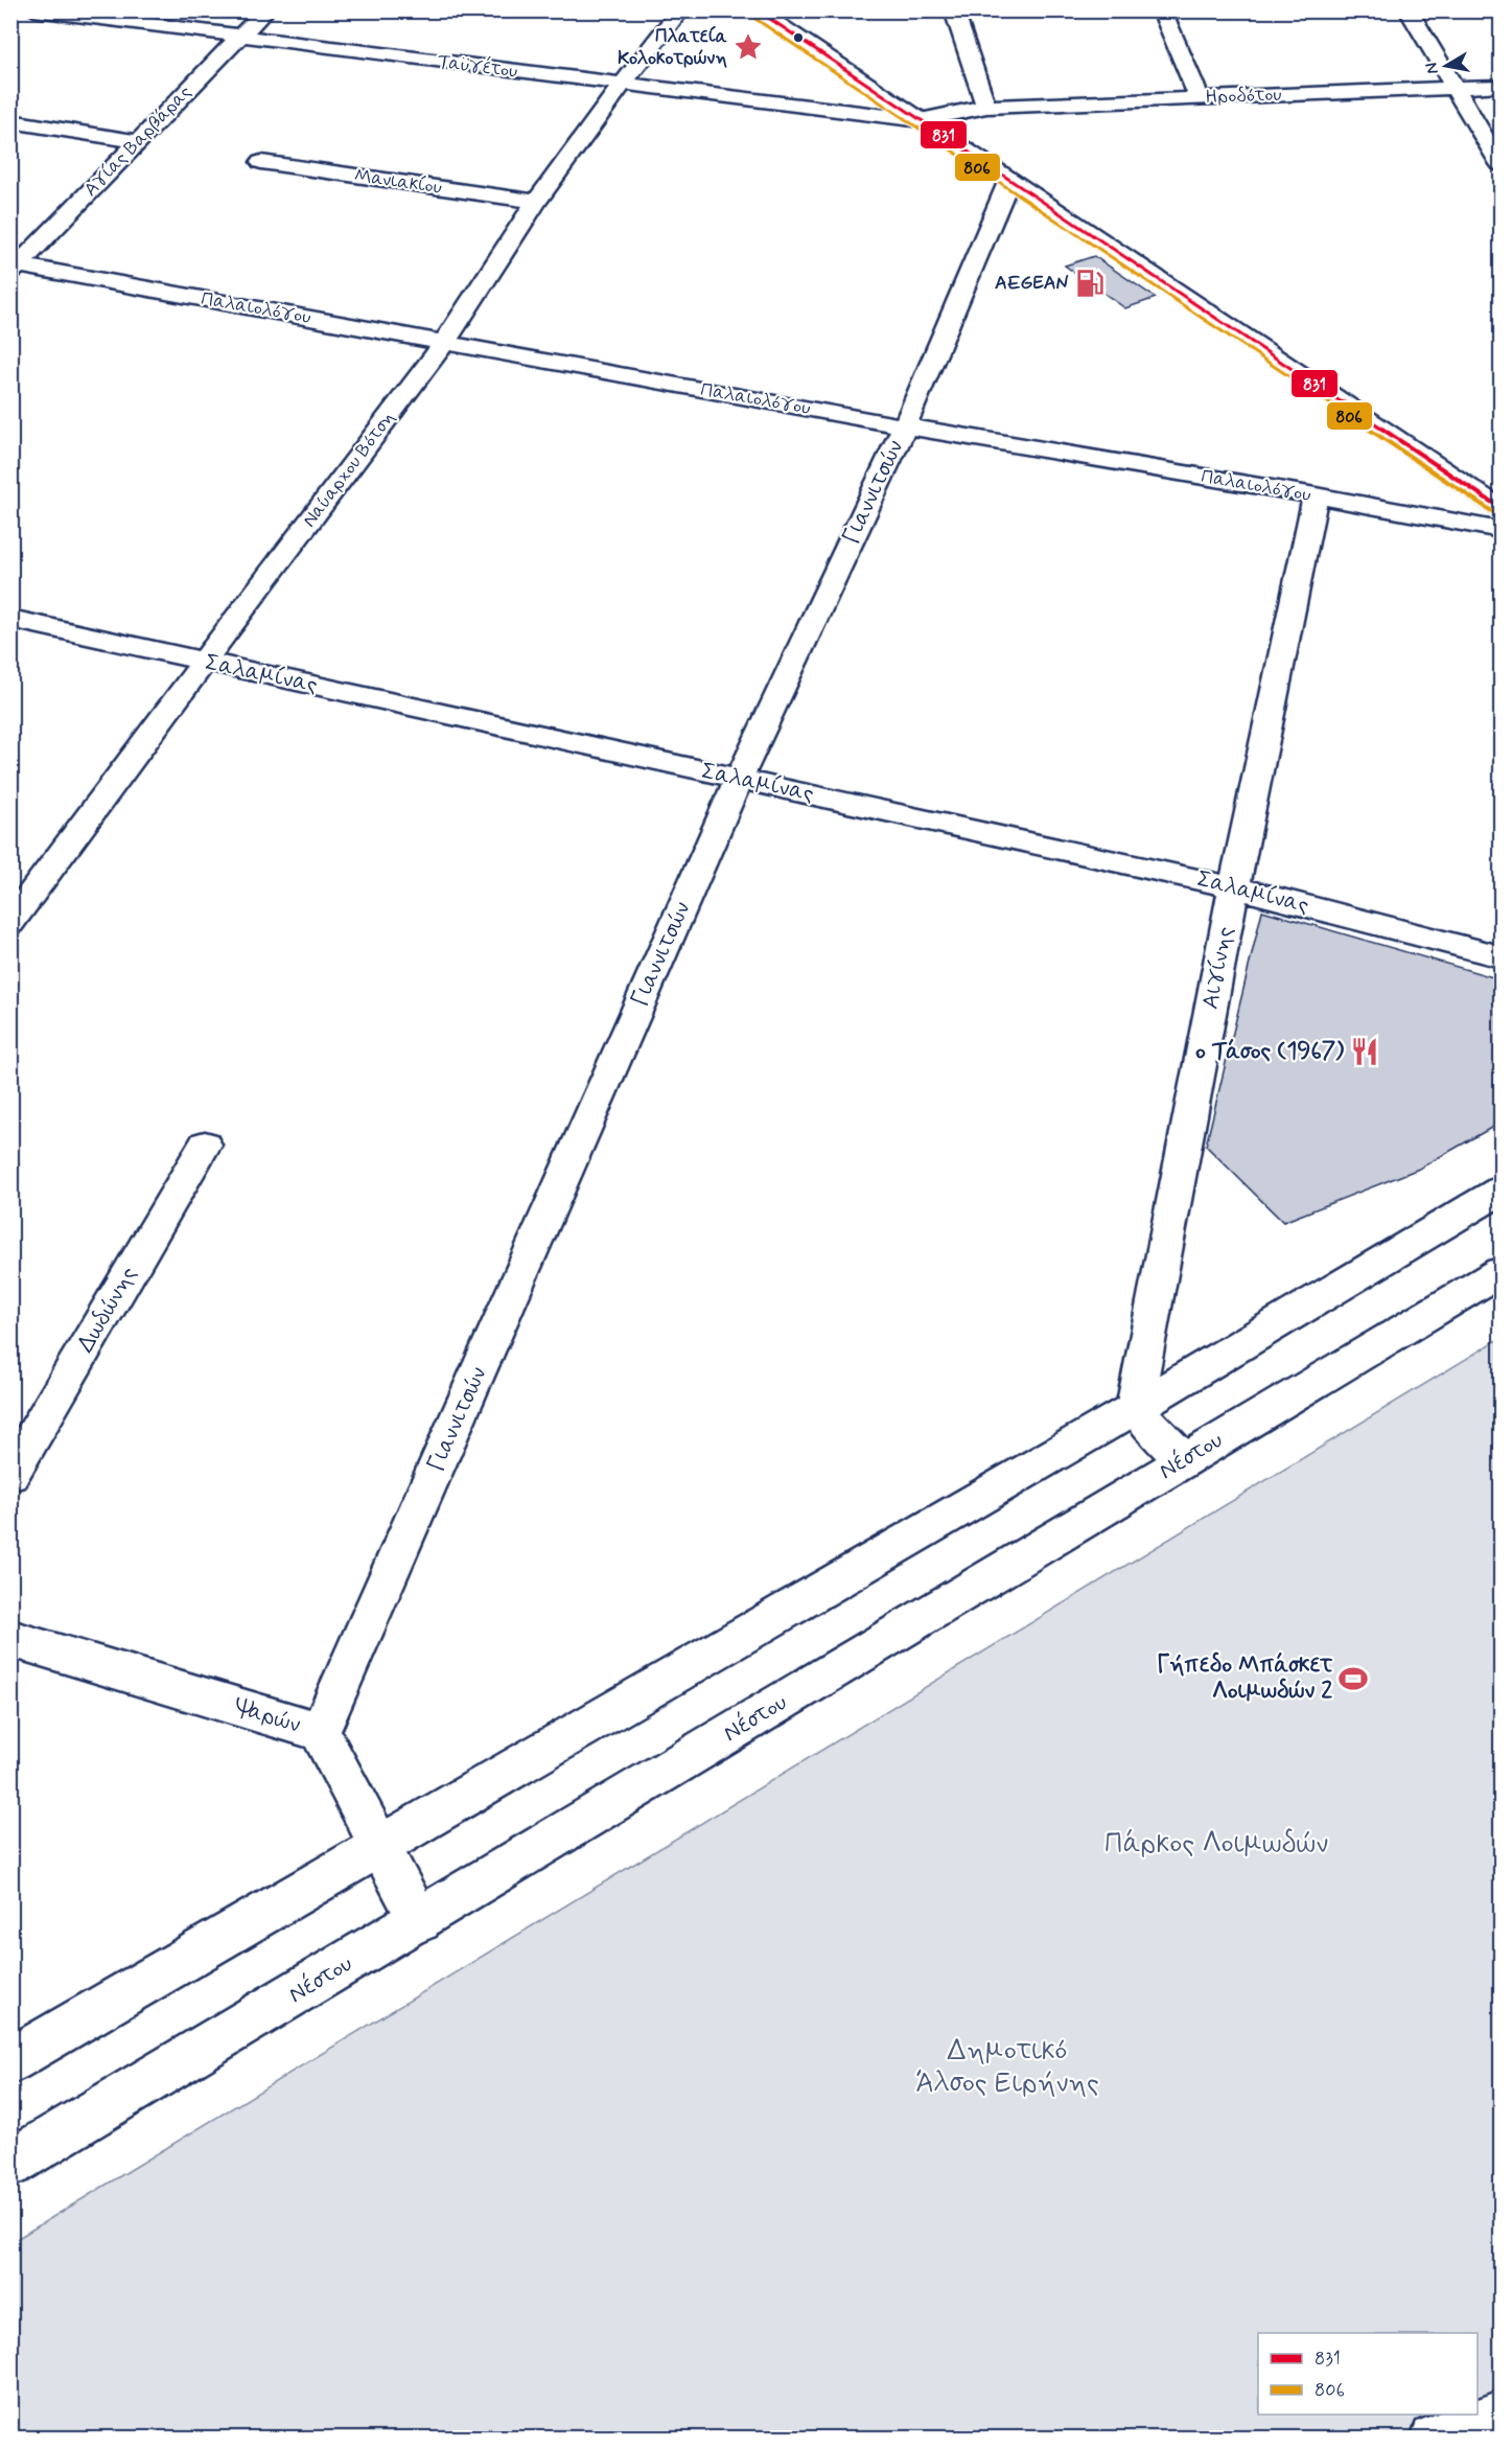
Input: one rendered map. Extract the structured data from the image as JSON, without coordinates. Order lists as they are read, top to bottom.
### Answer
{
  "streets": {
    "street": [
      "Ταϋγέτου",
      "Ηροδότου",
      "Αγίας Βαρβάρας",
      "Μανιακίου",
      "Παλαιολόγου",
      "Ναύαρχου Βότση",
      "Γιαννιτσών",
      "Σαλαμίνας",
      "Αιγίνης",
      "Δωδώνης",
      "Νέστου",
      "Ψαρών"
    ]
  },
  "crossings": [
    ["Ταϋγέτου", "Ηροδότου"],
    ["Ταϋγέτου", "Αγίας Βαρβάρας"],
    ["Ταϋγέτου", "Ναύαρχου Βότση"],
    ["Αγίας Βαρβάρας", "Παλαιολόγου"],
    ["Μανιακίου", "Ναύαρχου Βότση"],
    ["Παλαιολόγου", "Ναύαρχου Βότση"],
    ["Παλαιολόγου", "Γιαννιτσών"],
    ["Παλαιολόγου", "Αιγίνης"],
    ["Ναύαρχου Βότση", "Σαλαμίνας"],
    ["Γιαννιτσών", "Σαλαμίνας"],
    ["Γιαννιτσών", "Ψαρών"],
    ["Σαλαμίνας", "Αιγίνης"],
    ["Νέστου", "Ψαρών"]
  ],
  "parks": ["Πάρκος Λοιμωδών", "Δημοτικό Άλσος Ειρήνης"],
  "places": {
    "place": ["Πλατεία Κολοκοτρώνη"],
    "fuel station": ["AEGEAN"],
    "restaurant": ["ο Τάσος (1967)"],
    "sports": ["Γήπεδο Μπάσκετ Λοιμωδών 2"]
  },
  "lines": ["transit line 831", "transit line 806"],
  "legend": ["831", "806"],
  "north": "left"
}
